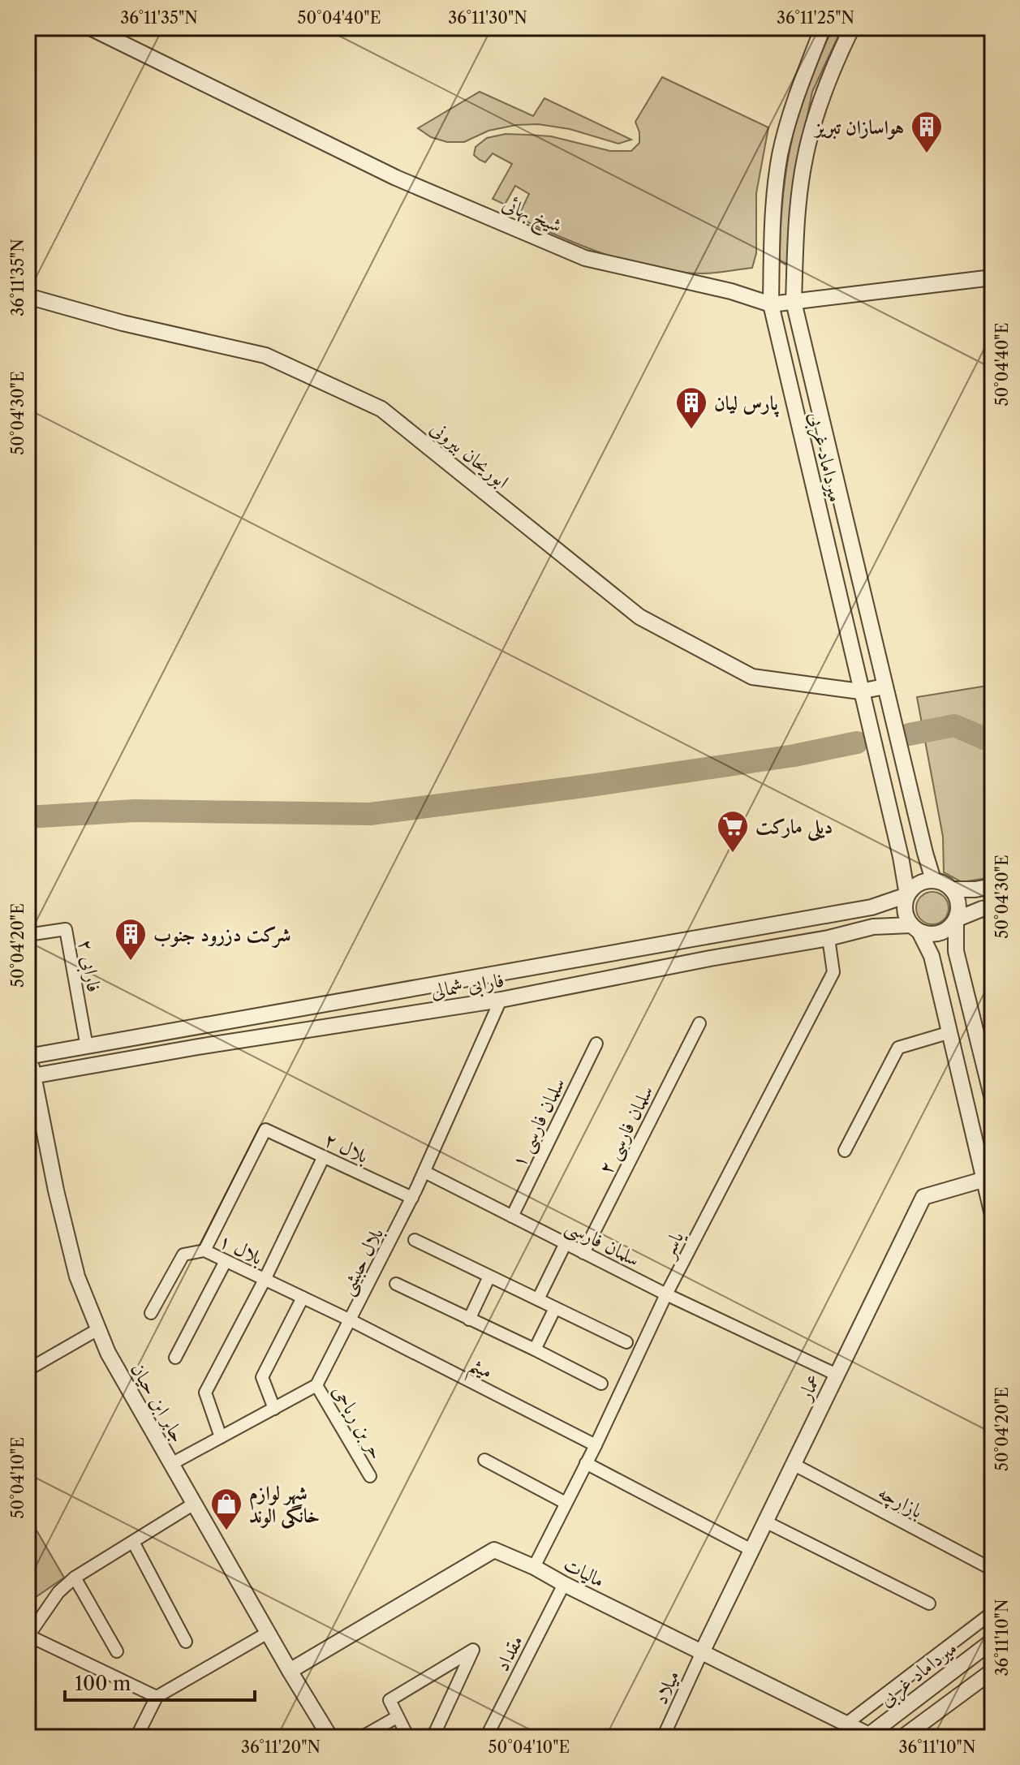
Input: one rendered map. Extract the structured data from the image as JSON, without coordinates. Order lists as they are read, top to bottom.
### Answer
{
  "streets": {
    "street": [
      "شیخ بهائی",
      "ابوریحان بیرونی",
      "میرداماد غربی",
      "فارابی ۲",
      "فارابی شمالی",
      "سلمان فارسی ۱",
      "سلمان فارسی ۲",
      "بلال ۲",
      "سلمان فارسی",
      "یاسر",
      "بلال ۱",
      "بلال حبشی",
      "میثم",
      "عمار",
      "جابر ابن حیان",
      "حر بن ریاحی",
      "بازارچه",
      "مالیات",
      "مقداد",
      "میلاد"
    ]
  },
  "crossings": [
    ["شیخ بهائی", "میرداماد غربی"],
    ["ابوریحان بیرونی", "میرداماد غربی"],
    ["میرداماد غربی", "فارابی شمالی"],
    ["میرداماد غربی", "مالیات"],
    ["فارابی ۲", "فارابی شمالی"],
    ["فارابی شمالی", "یاسر"],
    ["فارابی شمالی", "بلال حبشی"],
    ["فارابی شمالی", "جابر ابن حیان"],
    ["سلمان فارسی ۱", "سلمان فارسی"],
    ["سلمان فارسی ۲", "سلمان فارسی"],
    ["بلال ۲", "بلال ۱"],
    ["بلال ۲", "بلال حبشی"],
    ["سلمان فارسی", "یاسر"],
    ["سلمان فارسی", "بلال حبشی"],
    ["سلمان فارسی", "عمار"],
    ["یاسر", "میثم"],
    ["یاسر", "مالیات"],
    ["بلال ۱", "بلال حبشی"],
    ["بلال ۱", "میثم"],
    ["بلال حبشی", "میثم"],
    ["بلال حبشی", "حر بن ریاحی"],
    ["عمار", "بازارچه"],
    ["عمار", "مالیات"],
    ["عمار", "میلاد"],
    ["جابر ابن حیان", "مالیات"],
    ["مالیات", "مقداد"],
    ["مالیات", "میلاد"]
  ],
  "places": {
    "building": ["هواسازان تبریز", "پارس لیان", "شرکت دزرود جنوب"],
    "supermarket": ["دیلی مارکت"],
    "shop": ["شهر لوازم خانگی الوند"]
  },
  "scale_bar": "100 m",
  "coordinates": [
    "36°11'35\"N",
    "50°04'40\"E",
    "36°11'30\"N",
    "36°11'25\"N",
    "50°04'30\"E",
    "50°04'20\"E",
    "50°04'10\"E",
    "36°11'10\"N",
    "36°11'20\"N"
  ]
}
